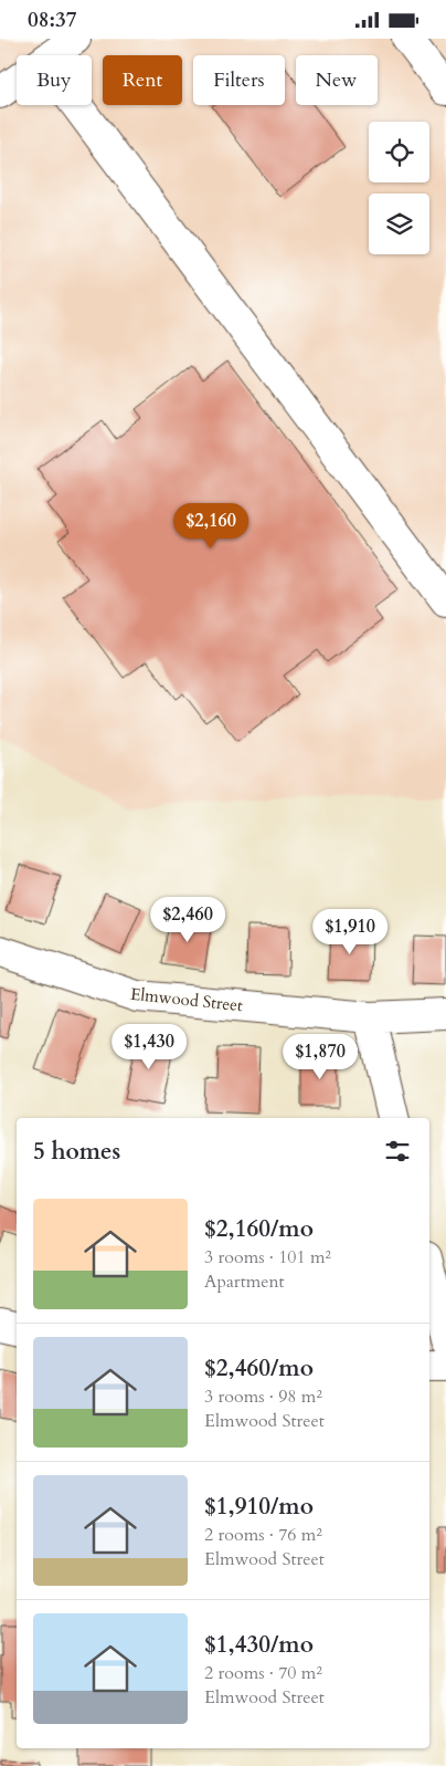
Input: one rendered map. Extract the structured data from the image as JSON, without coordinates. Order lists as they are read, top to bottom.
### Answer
{
  "streets": {
    "street": ["Elmwood Street"]
  },
  "page": {
    "status": "08:37",
    "chip": [
      "Buy",
      "Rent",
      "Filters",
      "New"
    ],
    "price": [
      "$2,160",
      "$2,460",
      "$1,910",
      "$1,430",
      "$1,870"
    ],
    "heading": "5 homes",
    "list": [
      {
        "name": "$2,160/mo",
        "note": "3 rooms · 101 m² · Apartment"
      },
      {
        "name": "$2,460/mo",
        "note": "3 rooms · 98 m² · Elmwood Street"
      },
      {
        "name": "$1,910/mo",
        "note": "2 rooms · 76 m² · Elmwood Street"
      },
      {
        "name": "$1,430/mo",
        "note": "2 rooms · 70 m² · Elmwood Street"
      }
    ]
  }
}
